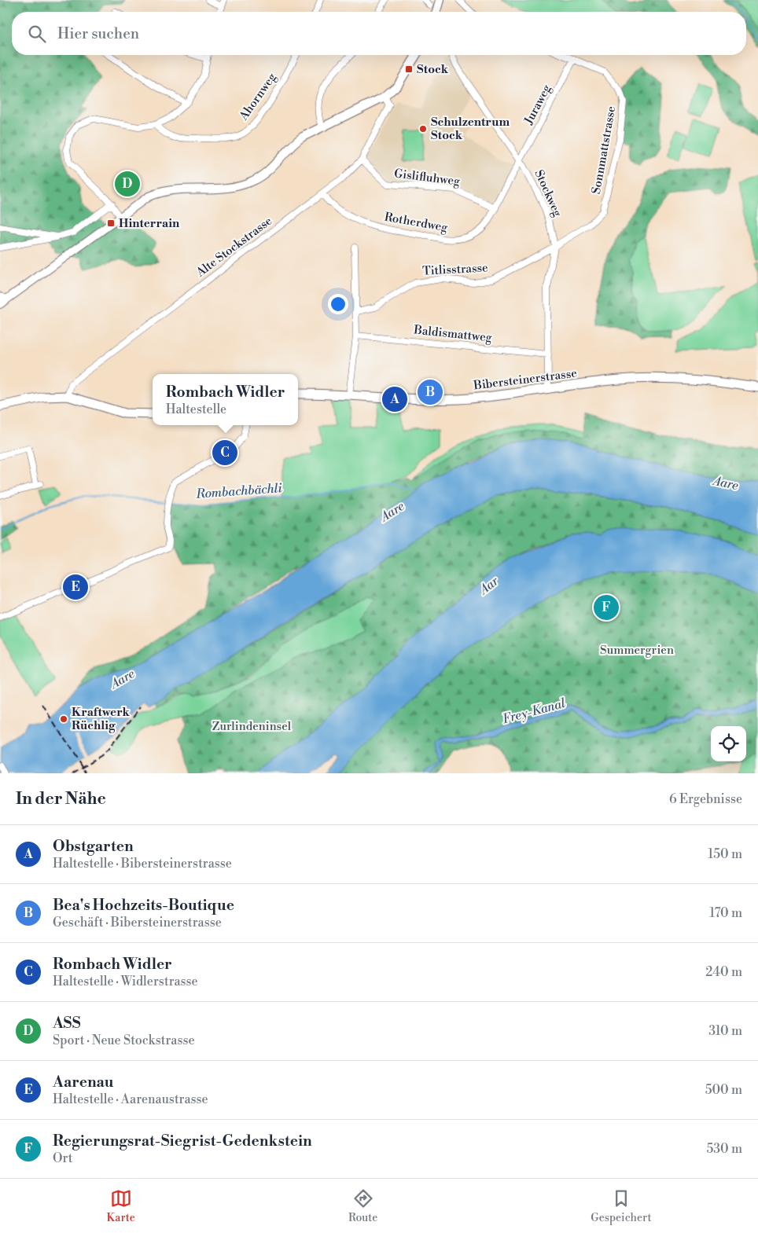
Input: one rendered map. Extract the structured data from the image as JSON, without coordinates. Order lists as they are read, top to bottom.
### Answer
{
  "streets": {
    "main road": ["Bibersteinerstrasse"],
    "street": [
      "Ahornweg",
      "Juraweg",
      "Sonnmattstrasse",
      "Gislifluhweg",
      "Stockweg",
      "Rotherdweg",
      "Alte Stockstrasse",
      "Titlisstrasse",
      "Baldismattweg"
    ]
  },
  "crossings": [
    ["Juraweg", "Sonnmattstrasse"],
    ["Juraweg", "Stockweg"],
    ["Juraweg", "Rotherdweg"],
    ["Sonnmattstrasse", "Stockweg"],
    ["Sonnmattstrasse", "Titlisstrasse"],
    ["Gislifluhweg", "Rotherdweg"],
    ["Gislifluhweg", "Alte Stockstrasse"],
    ["Stockweg", "Rotherdweg"],
    ["Stockweg", "Titlisstrasse"],
    ["Stockweg", "Baldismattweg"],
    ["Stockweg", "Bibersteinerstrasse"],
    ["Rotherdweg", "Alte Stockstrasse"]
  ],
  "water": [
    "Aare",
    "Rombachbächli",
    "Aar",
    "Frey-Kanal"
  ],
  "parks": ["Summergrien", "Zurlindeninsel"],
  "places": {
    "transit": ["Stock", "Hinterrain"],
    "other": ["Schulzentrum Stock", "Kraftwerk Rüchlig"]
  },
  "page": {
    "search": "Hier suchen",
    "pins": [
      "D",
      "B",
      "A",
      "C",
      "E",
      "F"
    ],
    "popup": ["Rombach Widler", "Haltestelle"],
    "heading": ["In der Nähe", "6 Ergebnisse"],
    "list": [
      {
        "mark": "A",
        "name": "Obstgarten",
        "note": "Haltestelle · Bibersteinerstrasse",
        "value": "150 m"
      },
      {
        "mark": "B",
        "name": "Bea's Hochzeits-Boutique",
        "note": "Geschäft · Bibersteinerstrasse",
        "value": "170 m"
      },
      {
        "mark": "C",
        "name": "Rombach Widler",
        "note": "Haltestelle · Widlerstrasse",
        "value": "240 m"
      },
      {
        "mark": "D",
        "name": "ASS",
        "note": "Sport · Neue Stockstrasse",
        "value": "310 m"
      },
      {
        "mark": "E",
        "name": "Aarenau",
        "note": "Haltestelle · Aarenaustrasse",
        "value": "500 m"
      },
      {
        "mark": "F",
        "name": "Regierungsrat-Siegrist-Gedenkstein",
        "note": "Ort",
        "value": "530 m"
      }
    ],
    "nav": ["Karte", "Route", "Gespeichert"]
  }
}
